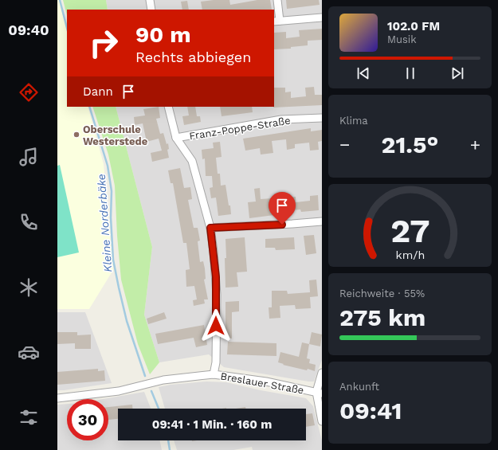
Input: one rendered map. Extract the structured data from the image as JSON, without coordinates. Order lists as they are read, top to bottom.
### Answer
{
  "streets": {
    "street": ["Franz-Poppe-Straße", "Breslauer Straße"]
  },
  "water": ["Kleine Norderbäke"],
  "places": ["Oberschule Westerstede"],
  "page": {
    "tabs": "09:40",
    "turn": ["90 m", "Rechts abbiegen"],
    "song": ["102.0 FM", "Musik"],
    "then": "Dann",
    "tile": [
      "Klima",
      ["Reichweite · 55%", "275 km"],
      ["Ankunft", "09:41"]
    ],
    "heat": ["−", "21.5°", "+"],
    "limit": "30",
    "trip": "09:41 · 1 Min. · 160 m",
    "gauge": ["27", "km/h"]
  }
}
